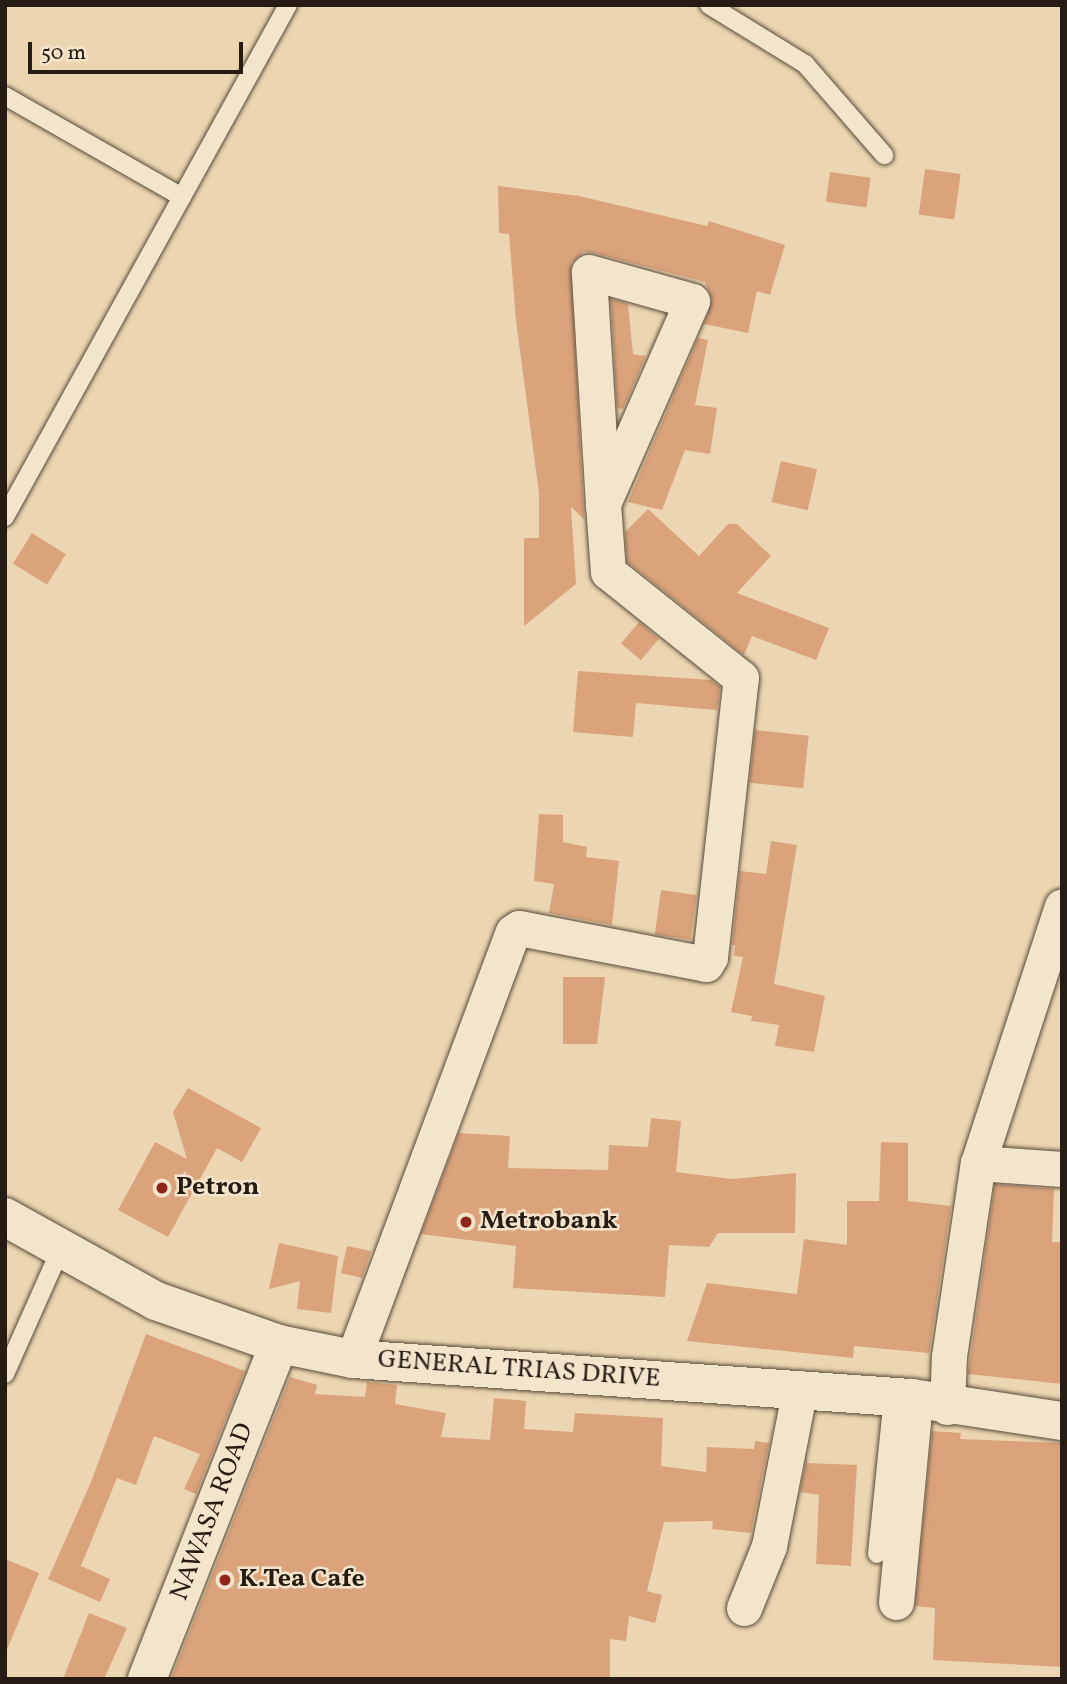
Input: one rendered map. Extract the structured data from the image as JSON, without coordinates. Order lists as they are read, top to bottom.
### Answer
{
  "streets": {
    "main road": ["GENERAL TRIAS DRIVE", "NAWASA ROAD"]
  },
  "crossings": [
    ["GENERAL TRIAS DRIVE", "NAWASA ROAD"]
  ],
  "places": ["Petron", "Metrobank", "K.Tea Cafe"],
  "scale_bar": "50 m"
}
